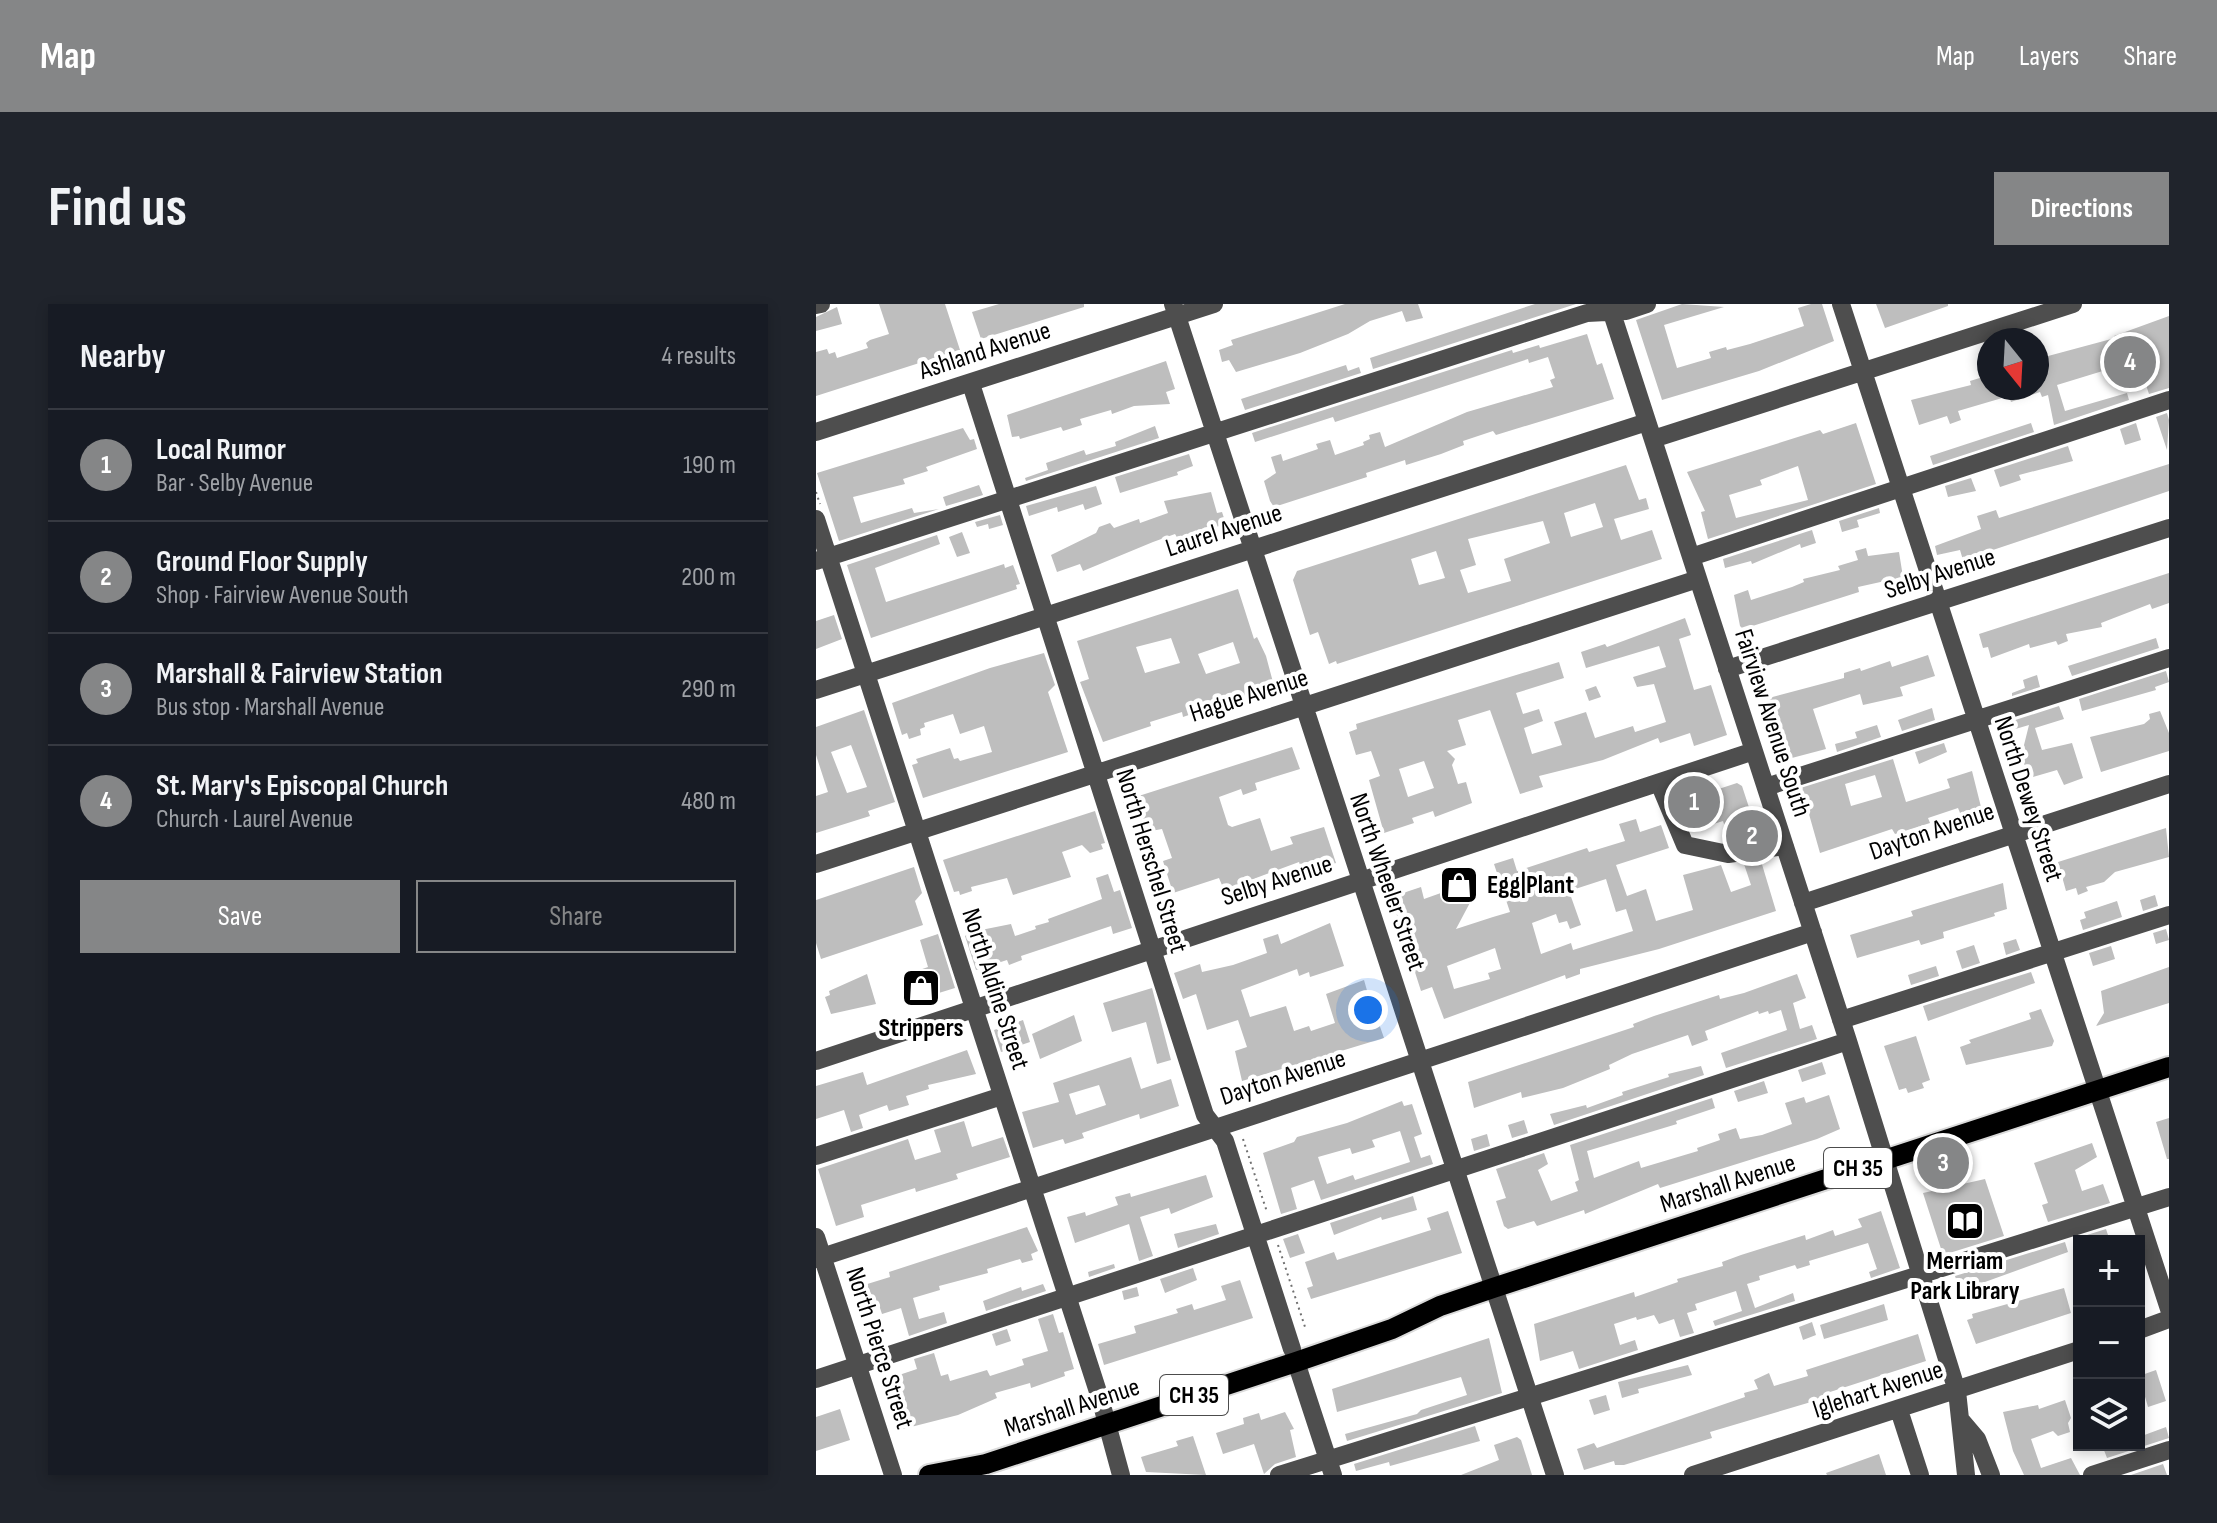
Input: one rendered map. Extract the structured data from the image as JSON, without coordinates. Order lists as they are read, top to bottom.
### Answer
{
  "streets": {
    "main road": ["CH 35", "Marshall Avenue"],
    "street": [
      "Ashland Avenue",
      "Laurel Avenue",
      "Selby Avenue",
      "Hague Avenue",
      "Fairview Avenue South",
      "North Dewey Street",
      "Dayton Avenue",
      "North Herschel Street",
      "North Wheeler Street",
      "North Aldine Street",
      "North Pierce Street",
      "Iglehart Avenue"
    ]
  },
  "crossings": [
    ["Ashland Avenue", "North Herschel Street"],
    ["Ashland Avenue", "North Wheeler Street"],
    ["Laurel Avenue", "Fairview Avenue South"],
    ["Laurel Avenue", "North Dewey Street"],
    ["Laurel Avenue", "North Herschel Street"],
    ["Laurel Avenue", "North Wheeler Street"],
    ["Laurel Avenue", "North Aldine Street"],
    ["Selby Avenue", "Fairview Avenue South"],
    ["Selby Avenue", "North Dewey Street"],
    ["Selby Avenue", "North Herschel Street"],
    ["Selby Avenue", "North Wheeler Street"],
    ["Selby Avenue", "North Aldine Street"],
    ["Hague Avenue", "Fairview Avenue South"],
    ["Hague Avenue", "North Herschel Street"],
    ["Hague Avenue", "North Wheeler Street"],
    ["Hague Avenue", "North Aldine Street"],
    ["Fairview Avenue South", "Dayton Avenue"],
    ["Fairview Avenue South", "Marshall Avenue"],
    ["Fairview Avenue South", "Iglehart Avenue"],
    ["North Dewey Street", "Dayton Avenue"],
    ["North Dewey Street", "Marshall Avenue"],
    ["Dayton Avenue", "North Herschel Street"],
    ["Dayton Avenue", "North Wheeler Street"],
    ["Dayton Avenue", "North Aldine Street"],
    ["Dayton Avenue", "North Pierce Street"],
    ["North Herschel Street", "Marshall Avenue"],
    ["North Wheeler Street", "Marshall Avenue"],
    ["North Aldine Street", "Marshall Avenue"]
  ],
  "places": {
    "shop": ["Egg|Plant", "Strippers"],
    "library": ["Merriam Park Library"]
  },
  "north": "bottom",
  "page": {
    "header": "Map",
    "nav": ["Map", "Layers", "Share"],
    "buttons": [
      "Directions",
      ["Save", "Share"]
    ],
    "title": "Find us",
    "heading": ["Nearby", "4 results"],
    "pins": [
      "4",
      "1",
      "2",
      "3"
    ],
    "list": [
      {
        "mark": "1",
        "name": "Local Rumor",
        "note": "Bar · Selby Avenue",
        "value": "190 m"
      },
      {
        "mark": "2",
        "name": "Ground Floor Supply",
        "note": "Shop · Fairview Avenue South",
        "value": "200 m"
      },
      {
        "mark": "3",
        "name": "Marshall & Fairview Station",
        "note": "Bus stop · Marshall Avenue",
        "value": "290 m"
      },
      {
        "mark": "4",
        "name": "St. Mary's Episcopal Church",
        "note": "Church · Laurel Avenue",
        "value": "480 m"
      }
    ],
    "map_buttons": ["+", "−"]
  }
}
